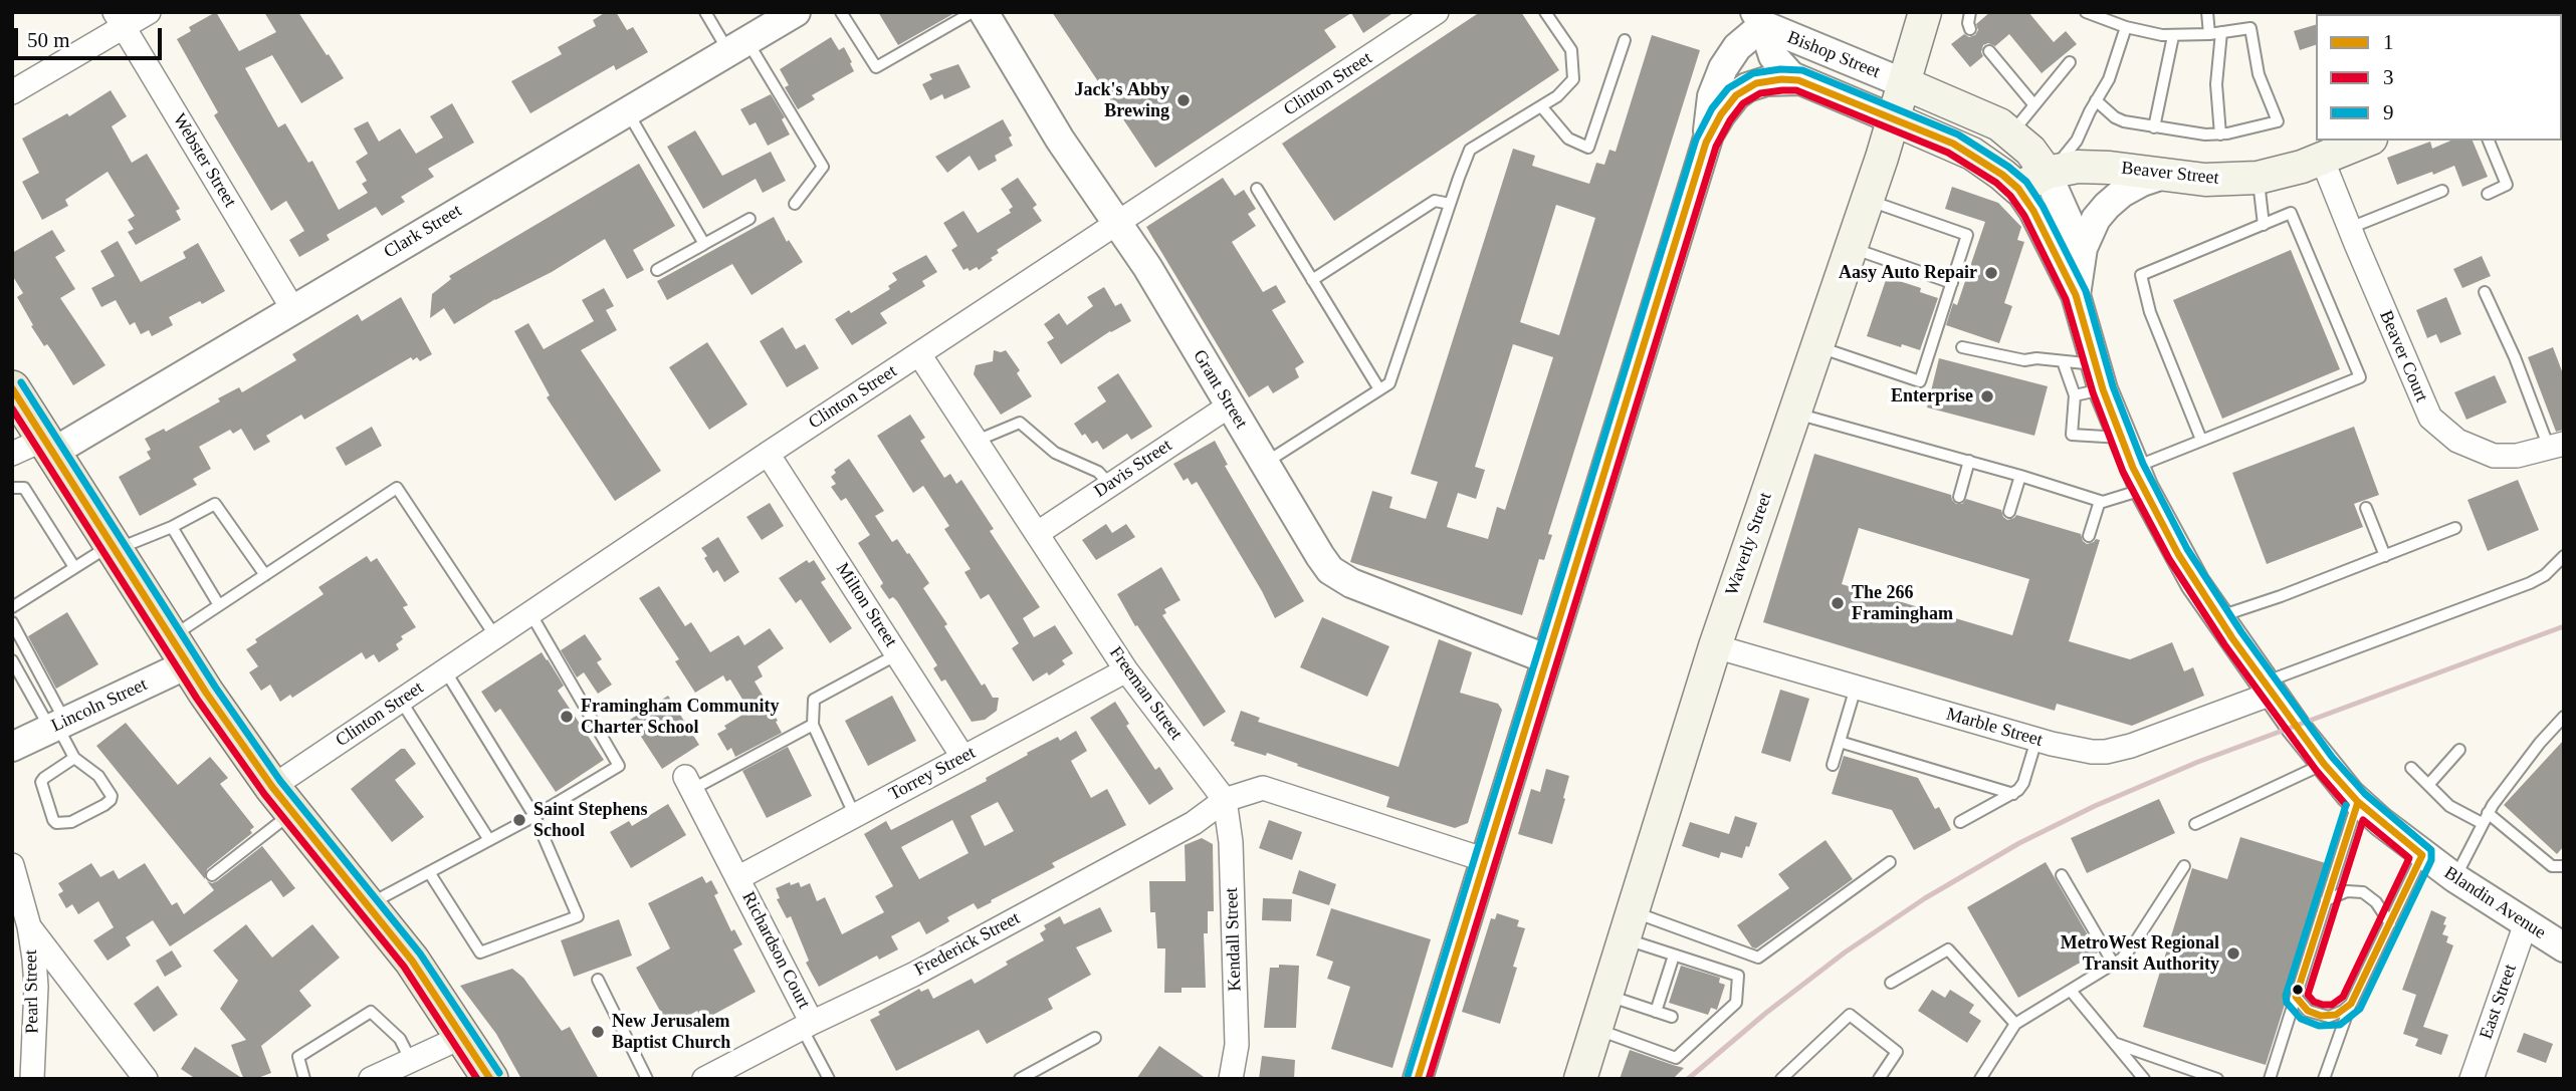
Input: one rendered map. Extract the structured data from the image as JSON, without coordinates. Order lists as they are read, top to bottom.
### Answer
{
  "streets": {
    "main road": ["Beaver Street", "Waverly Street"],
    "street": [
      "Bishop Street",
      "Clinton Street",
      "Webster Street",
      "Clark Street",
      "Beaver Court",
      "Grant Street",
      "Davis Street",
      "Milton Street",
      "Freeman Street",
      "Lincoln Street",
      "Marble Street",
      "Torrey Street",
      "Blandin Avenue",
      "Kendall Street",
      "Frederick Street",
      "Richardson Court",
      "Pearl Street",
      "East Street"
    ]
  },
  "crossings": [
    ["Bishop Street", "Waverly Street"],
    ["Clinton Street", "Grant Street"],
    ["Clinton Street", "Milton Street"],
    ["Clinton Street", "Freeman Street"],
    ["Webster Street", "Clark Street"],
    ["Beaver Street", "Beaver Court"],
    ["Beaver Street", "Blandin Avenue"],
    ["Grant Street", "Davis Street"],
    ["Davis Street", "Freeman Street"],
    ["Waverly Street", "Marble Street"],
    ["Milton Street", "Torrey Street"],
    ["Freeman Street", "Torrey Street"],
    ["Freeman Street", "Kendall Street"],
    ["Freeman Street", "Frederick Street"],
    ["Marble Street", "Blandin Avenue"],
    ["Torrey Street", "Richardson Court"],
    ["Blandin Avenue", "East Street"],
    ["Kendall Street", "Frederick Street"],
    ["Frederick Street", "Richardson Court"]
  ],
  "places": [
    "Jack's Abby Brewing",
    "Aasy Auto Repair",
    "Enterprise",
    "The 266 Framingham",
    "Framingham Community Charter School",
    "Saint Stephens School",
    "MetroWest Regional Transit Authority",
    "New Jerusalem Baptist Church"
  ],
  "lines": ["transit line 9", "transit line 1", "transit line 3"],
  "legend": ["1", "3", "9"],
  "scale_bar": "50 m"
}
